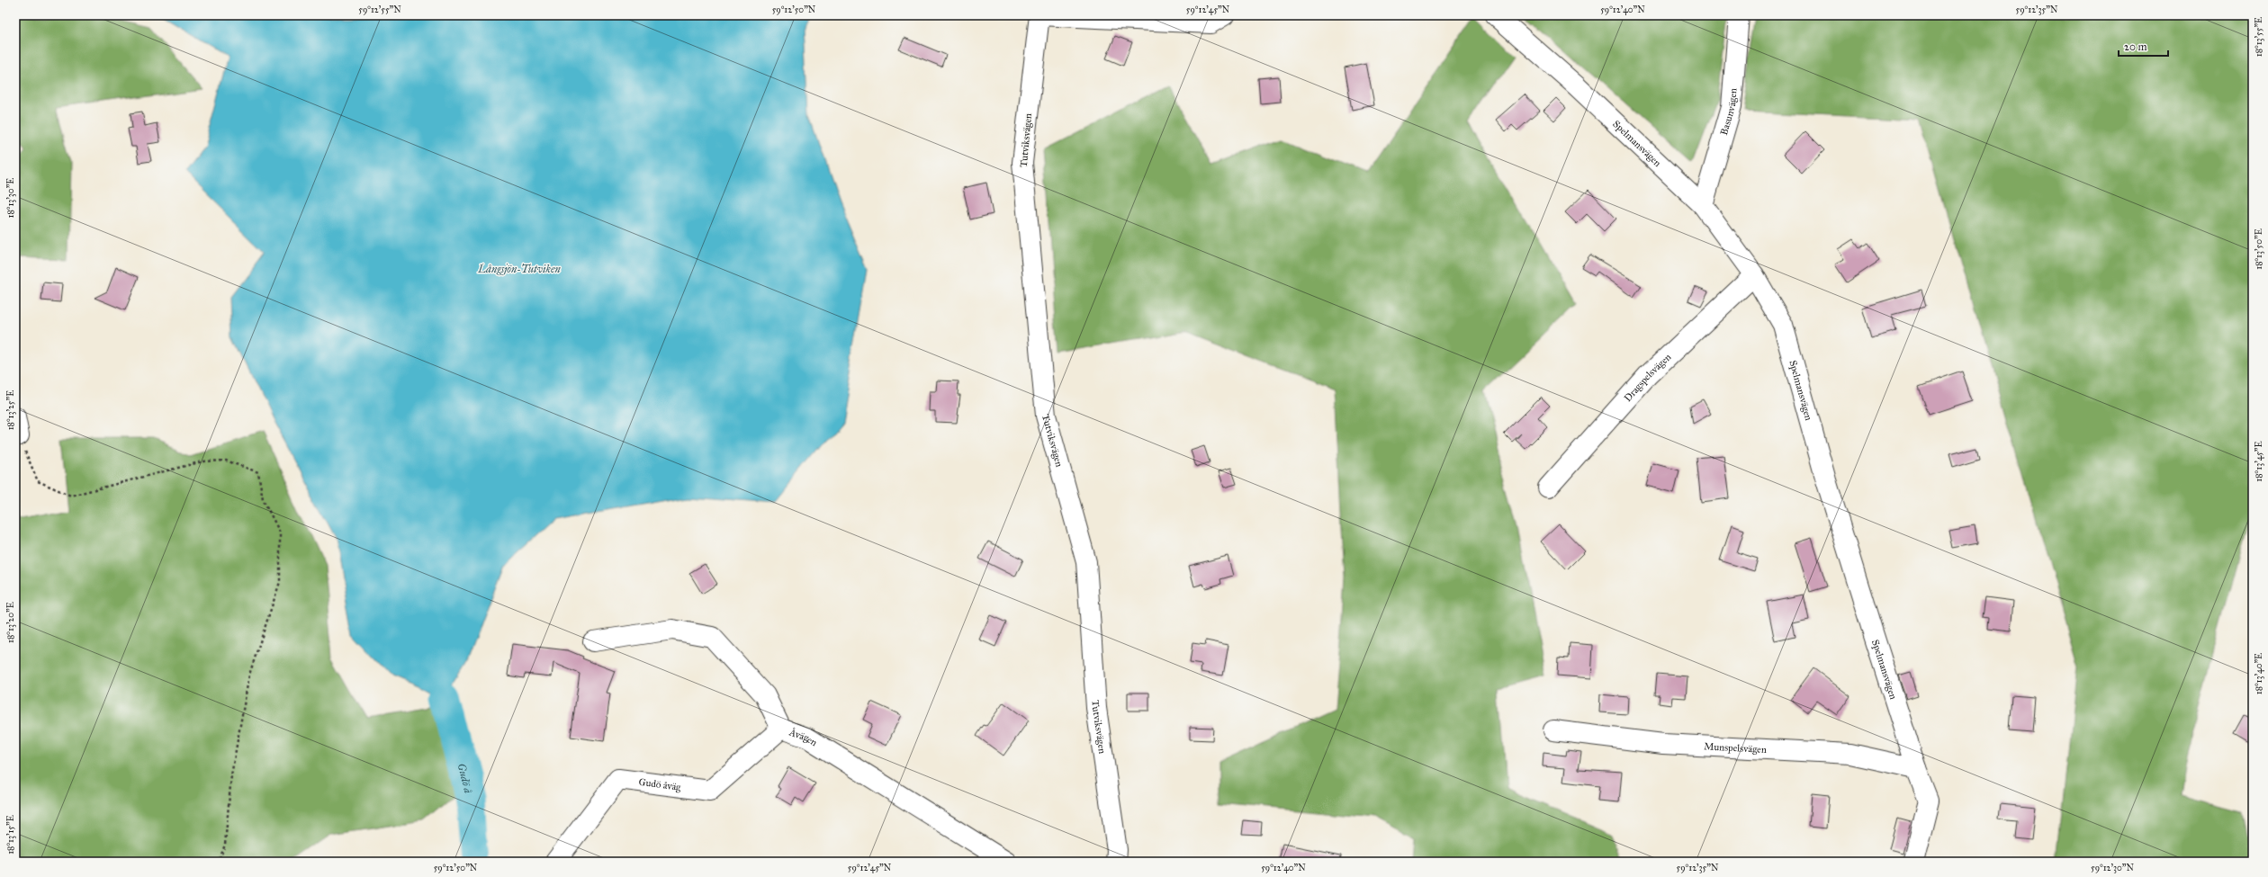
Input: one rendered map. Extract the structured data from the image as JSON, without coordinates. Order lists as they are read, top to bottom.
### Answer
{
  "streets": {
    "street": [
      "Basunvägen",
      "Tutviksvägen",
      "Spelmansvägen",
      "Dragspelsvägen",
      "Åvägen",
      "Munspelsvägen",
      "Gudö åväg"
    ]
  },
  "crossings": [
    ["Basunvägen", "Spelmansvägen"],
    ["Spelmansvägen", "Dragspelsvägen"],
    ["Spelmansvägen", "Munspelsvägen"],
    ["Åvägen", "Gudö åväg"]
  ],
  "water": ["Långsjön-Tutviken", "Gudö å"],
  "scale_bar": "20 m",
  "coordinates": [
    "59°12'55\"N",
    "59°12'50\"N",
    "59°12'45\"N",
    "59°12'40\"N",
    "59°12'35\"N",
    "18°13'55\"E",
    "18°13'30\"E",
    "18°13'50\"E",
    "18°13'25\"E",
    "18°13'45\"E",
    "18°13'20\"E",
    "18°13'40\"E",
    "18°13'15\"E",
    "59°12'30\"N"
  ]
}
